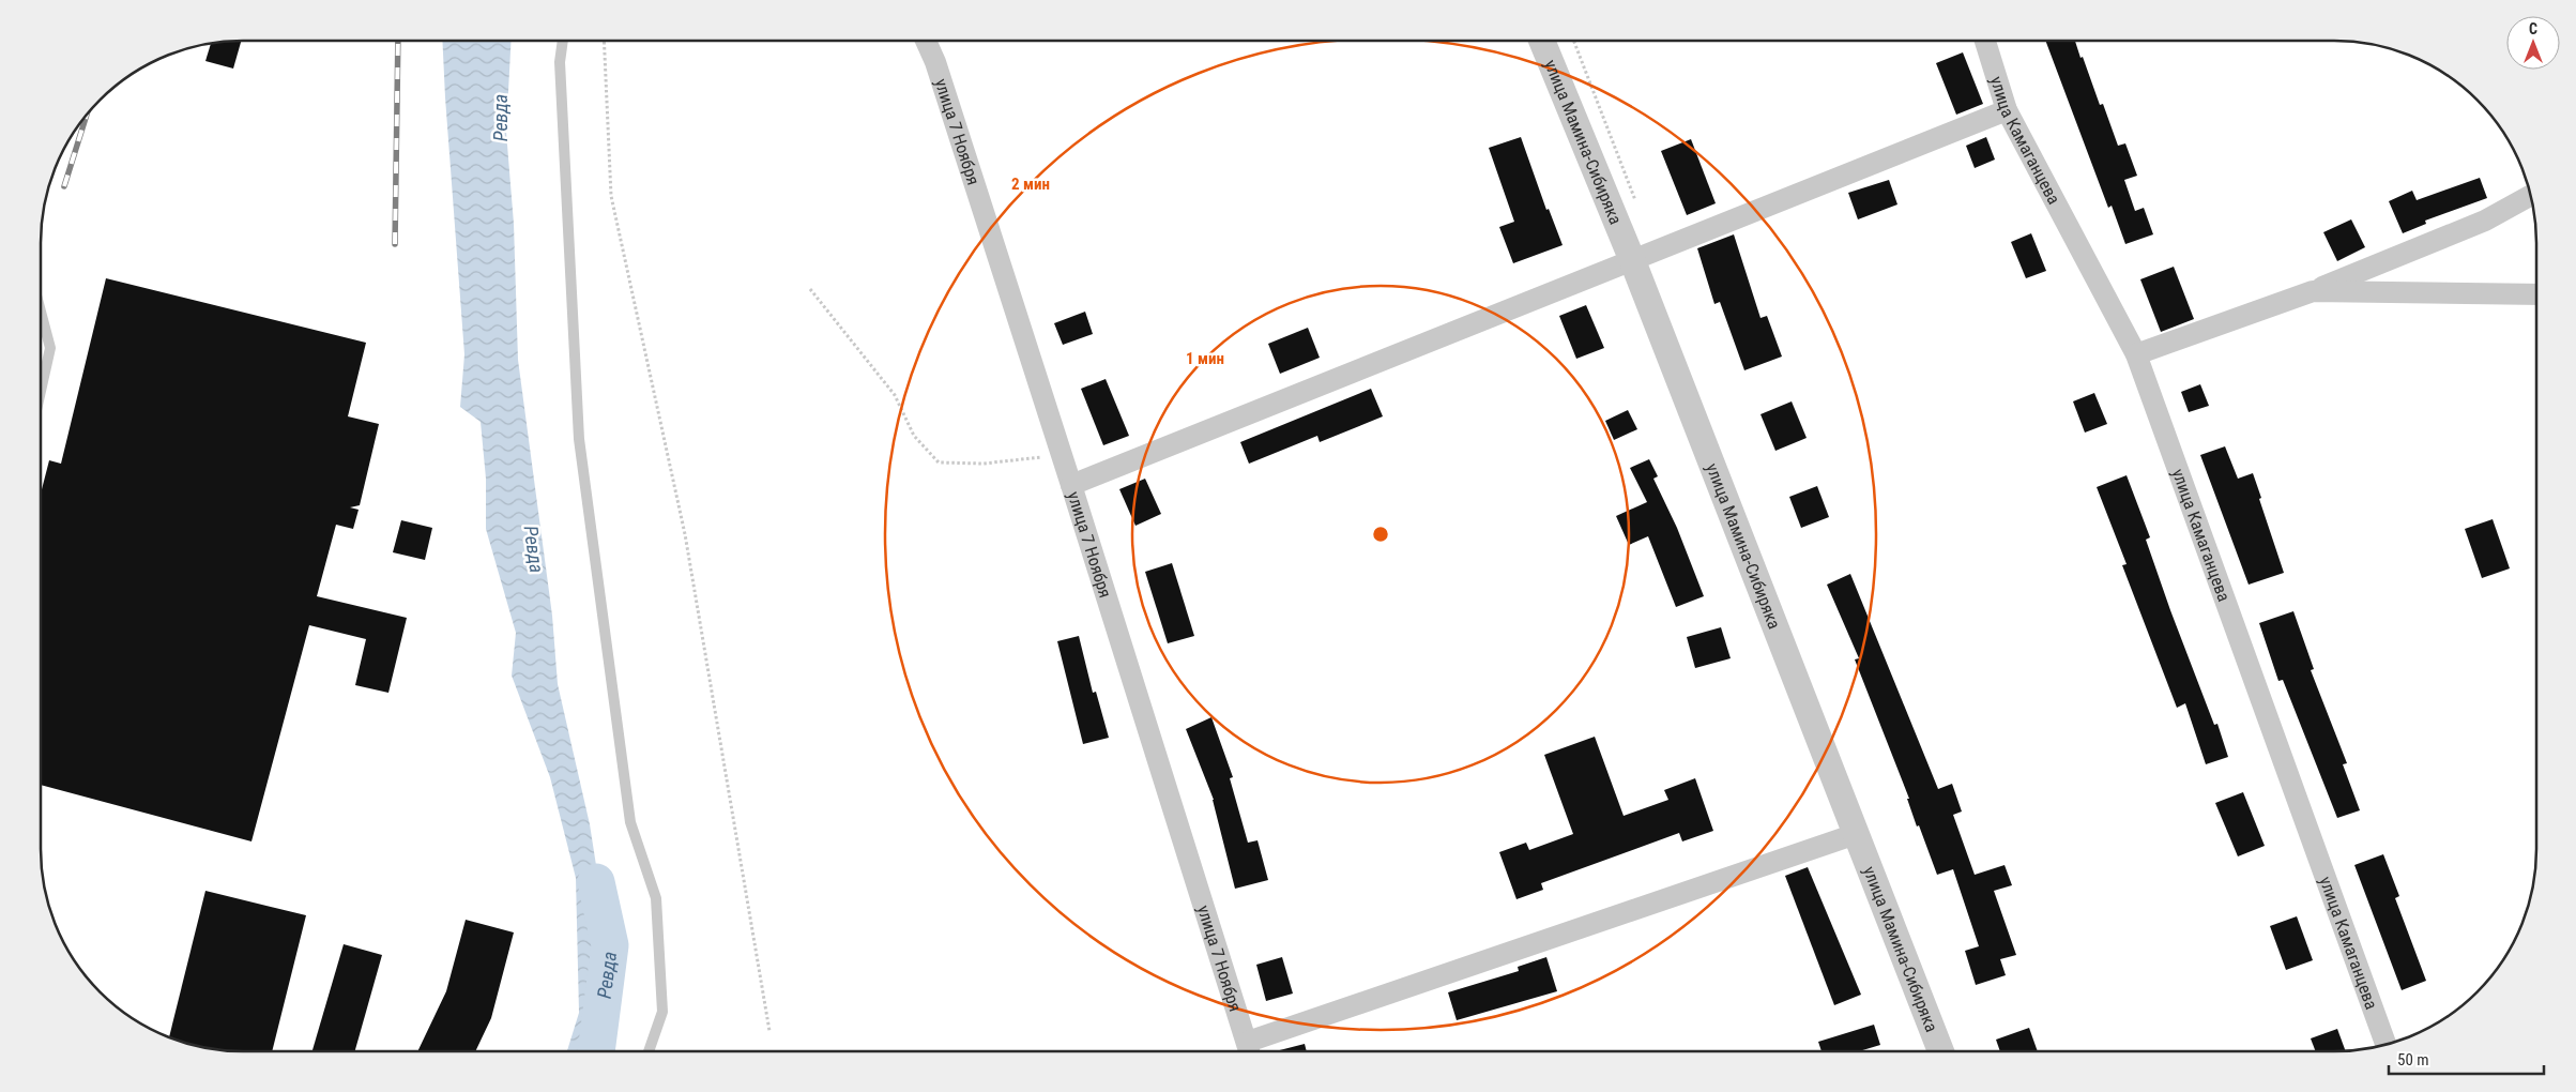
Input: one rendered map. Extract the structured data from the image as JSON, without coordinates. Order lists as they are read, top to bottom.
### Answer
{
  "streets": {
    "street": ["улица 7 Ноября", "улица Камаганцева", "улица Мамина-Сибиряка"]
  },
  "water": ["Ревда"],
  "scale_bar": "50 m",
  "north": "top",
  "rings": ["2 мин", "1 мин"]
}
